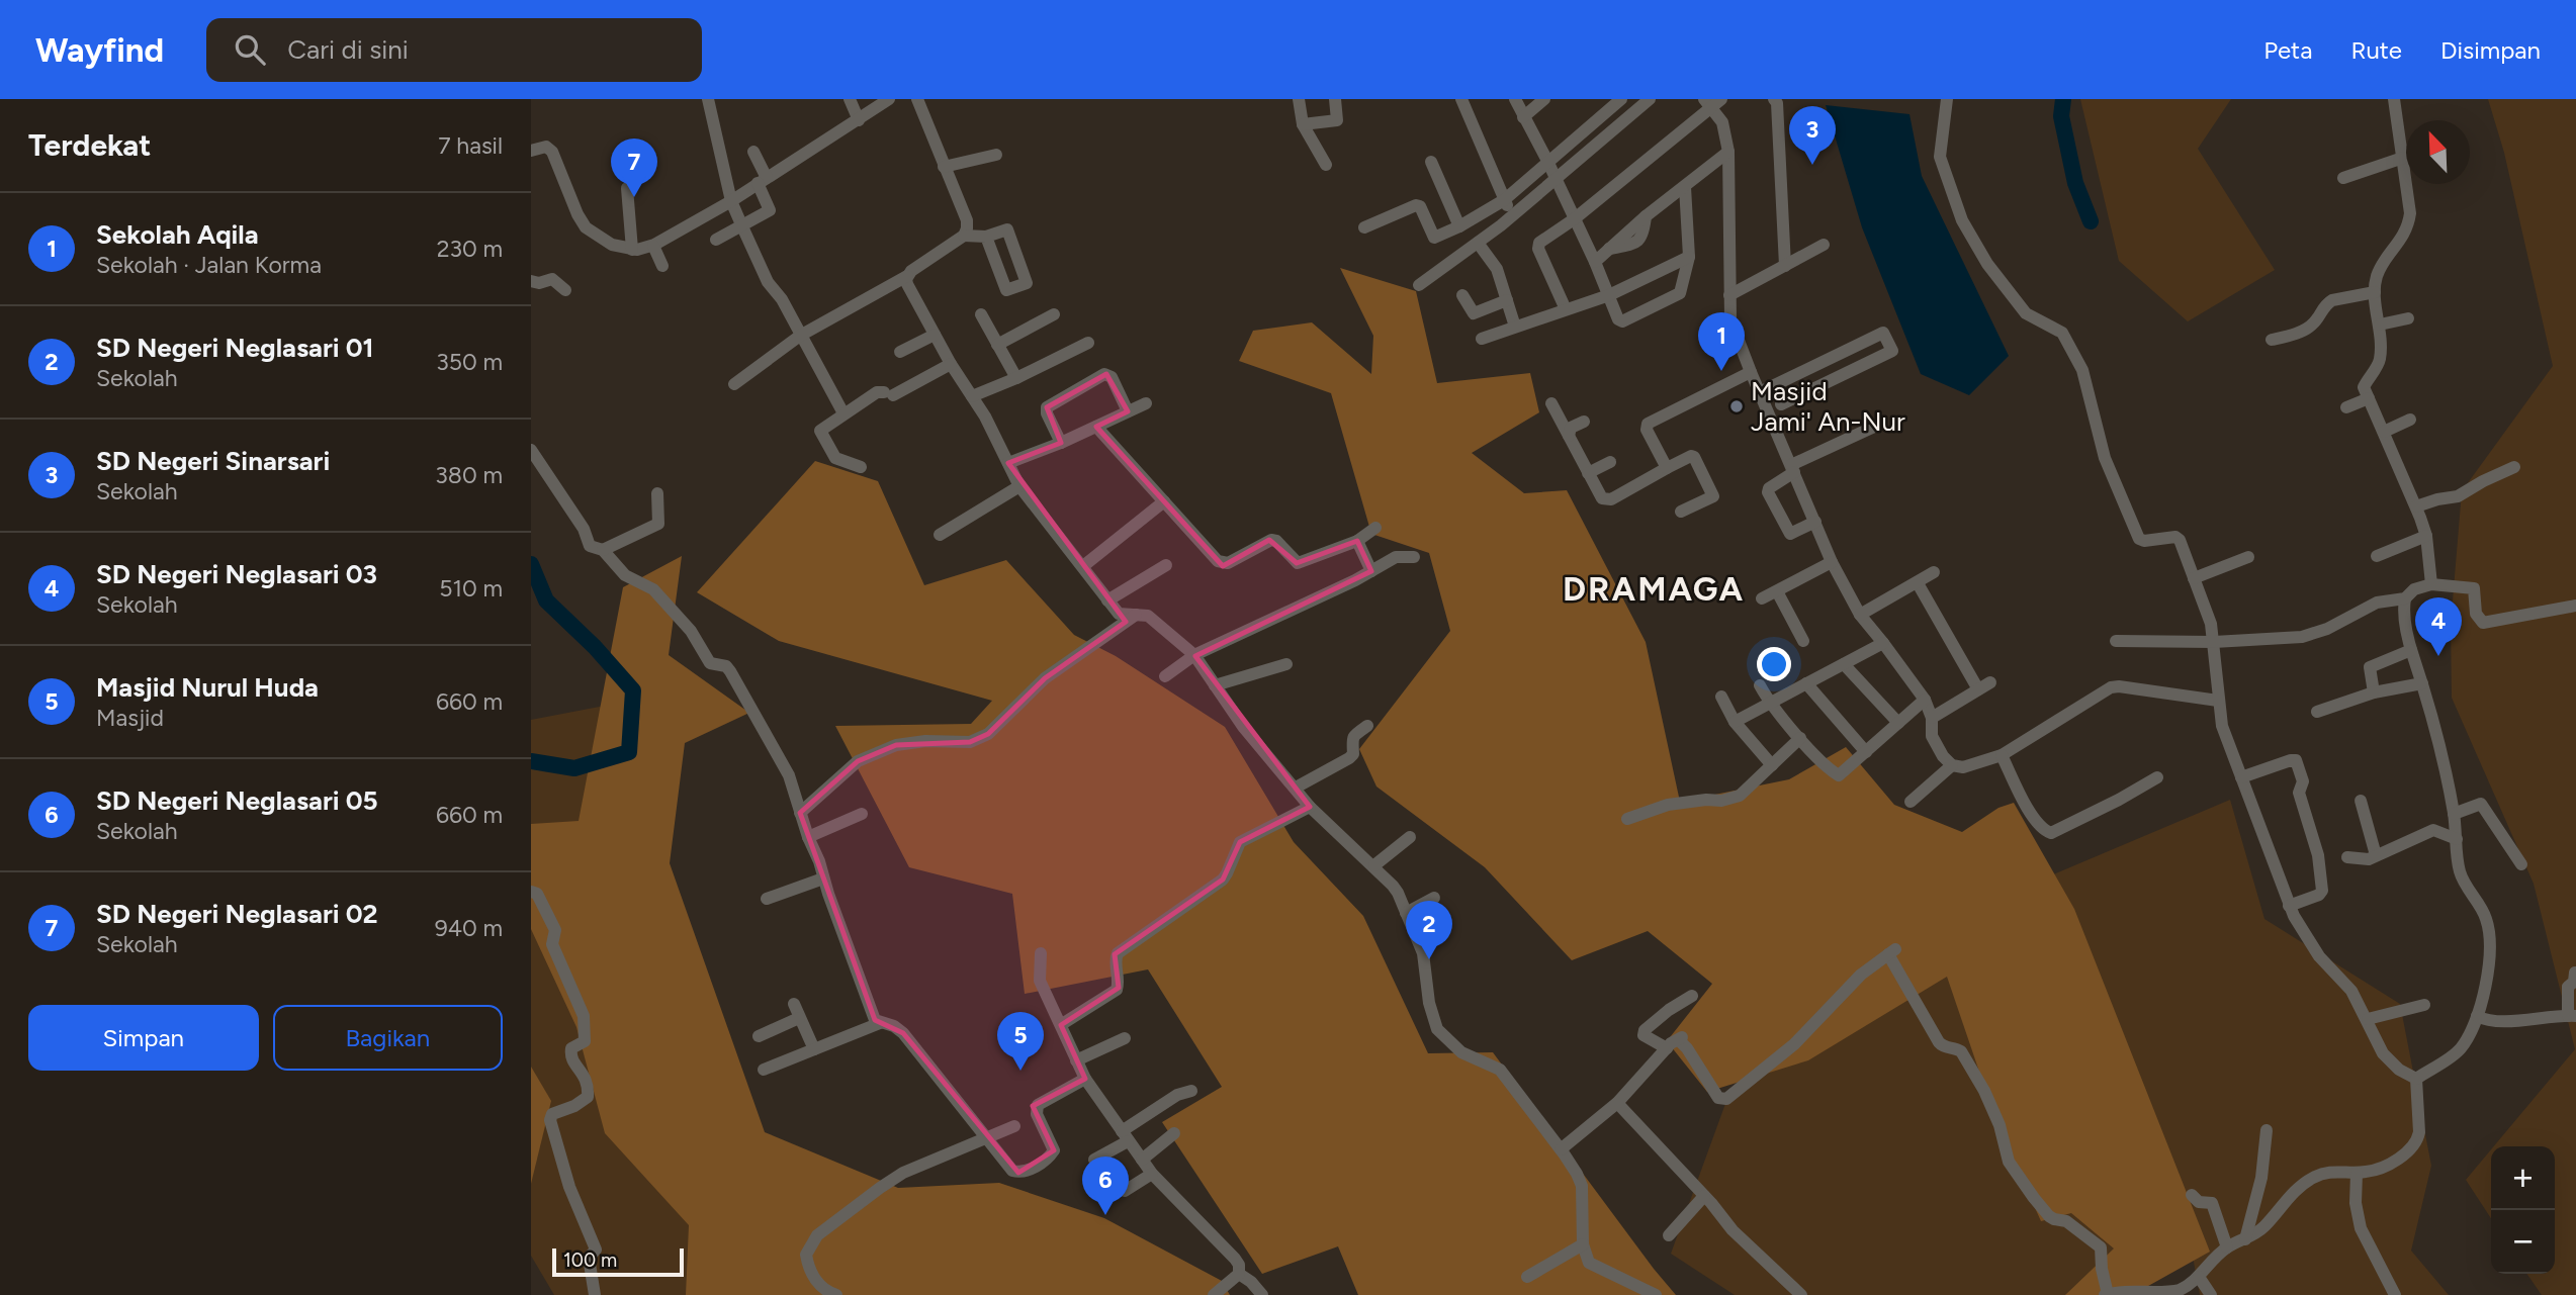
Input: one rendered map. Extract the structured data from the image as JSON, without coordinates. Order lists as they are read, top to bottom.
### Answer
{
  "districts": ["DRAMAGA"],
  "places": ["Masjid Jami' An-Nur"],
  "scale_bar": "100 m",
  "north": "top left",
  "page": {
    "header": "Wayfind",
    "search": "Cari di sini",
    "nav": ["Peta", "Rute", "Disimpan"],
    "heading": ["Terdekat", "7 hasil"],
    "pins": [
      "3",
      "7",
      "1",
      "4",
      "2",
      "5",
      "6"
    ],
    "list": [
      {
        "mark": "1",
        "name": "Sekolah Aqila",
        "note": "Sekolah · Jalan Korma",
        "value": "230 m"
      },
      {
        "mark": "2",
        "name": "SD Negeri Neglasari 01",
        "note": "Sekolah",
        "value": "350 m"
      },
      {
        "mark": "3",
        "name": "SD Negeri Sinarsari",
        "note": "Sekolah",
        "value": "380 m"
      },
      {
        "mark": "4",
        "name": "SD Negeri Neglasari 03",
        "note": "Sekolah",
        "value": "510 m"
      },
      {
        "mark": "5",
        "name": "Masjid Nurul Huda",
        "note": "Masjid",
        "value": "660 m"
      },
      {
        "mark": "6",
        "name": "SD Negeri Neglasari 05",
        "note": "Sekolah",
        "value": "660 m"
      },
      {
        "mark": "7",
        "name": "SD Negeri Neglasari 02",
        "note": "Sekolah",
        "value": "940 m"
      }
    ],
    "buttons": ["Simpan", "Bagikan"],
    "map_buttons": ["+", "−"],
    "scale": "100 m"
  }
}
